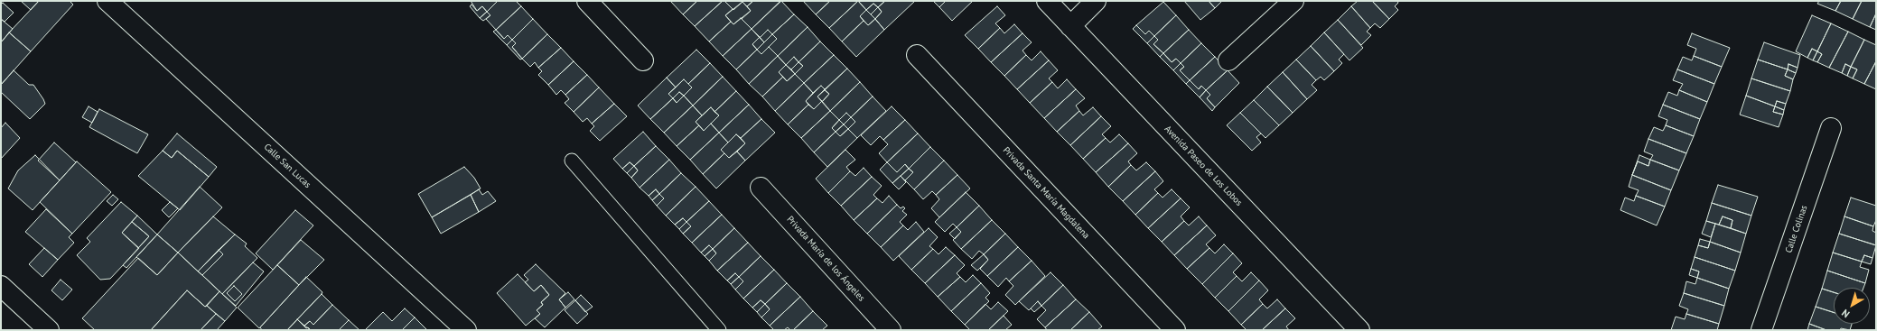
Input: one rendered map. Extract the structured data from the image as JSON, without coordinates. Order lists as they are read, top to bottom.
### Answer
{
  "streets": {
    "street": [
      "Calle San Lucas",
      "Avenida Paseo de Los Lobos",
      "Privada Santa María Magdalena",
      "Calle Colinas",
      "Privada María de los Ángeles"
    ]
  },
  "north": "bottom left"
}
